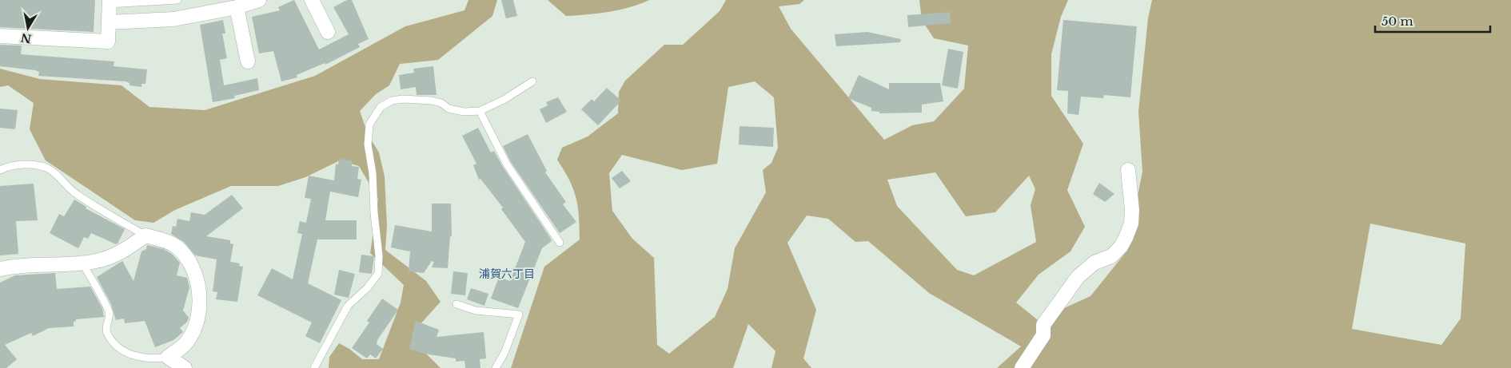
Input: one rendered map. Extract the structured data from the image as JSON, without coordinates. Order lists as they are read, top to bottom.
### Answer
{
  "districts": ["浦賀六丁目"],
  "scale_bar": "50 m",
  "north": "bottom"
}
